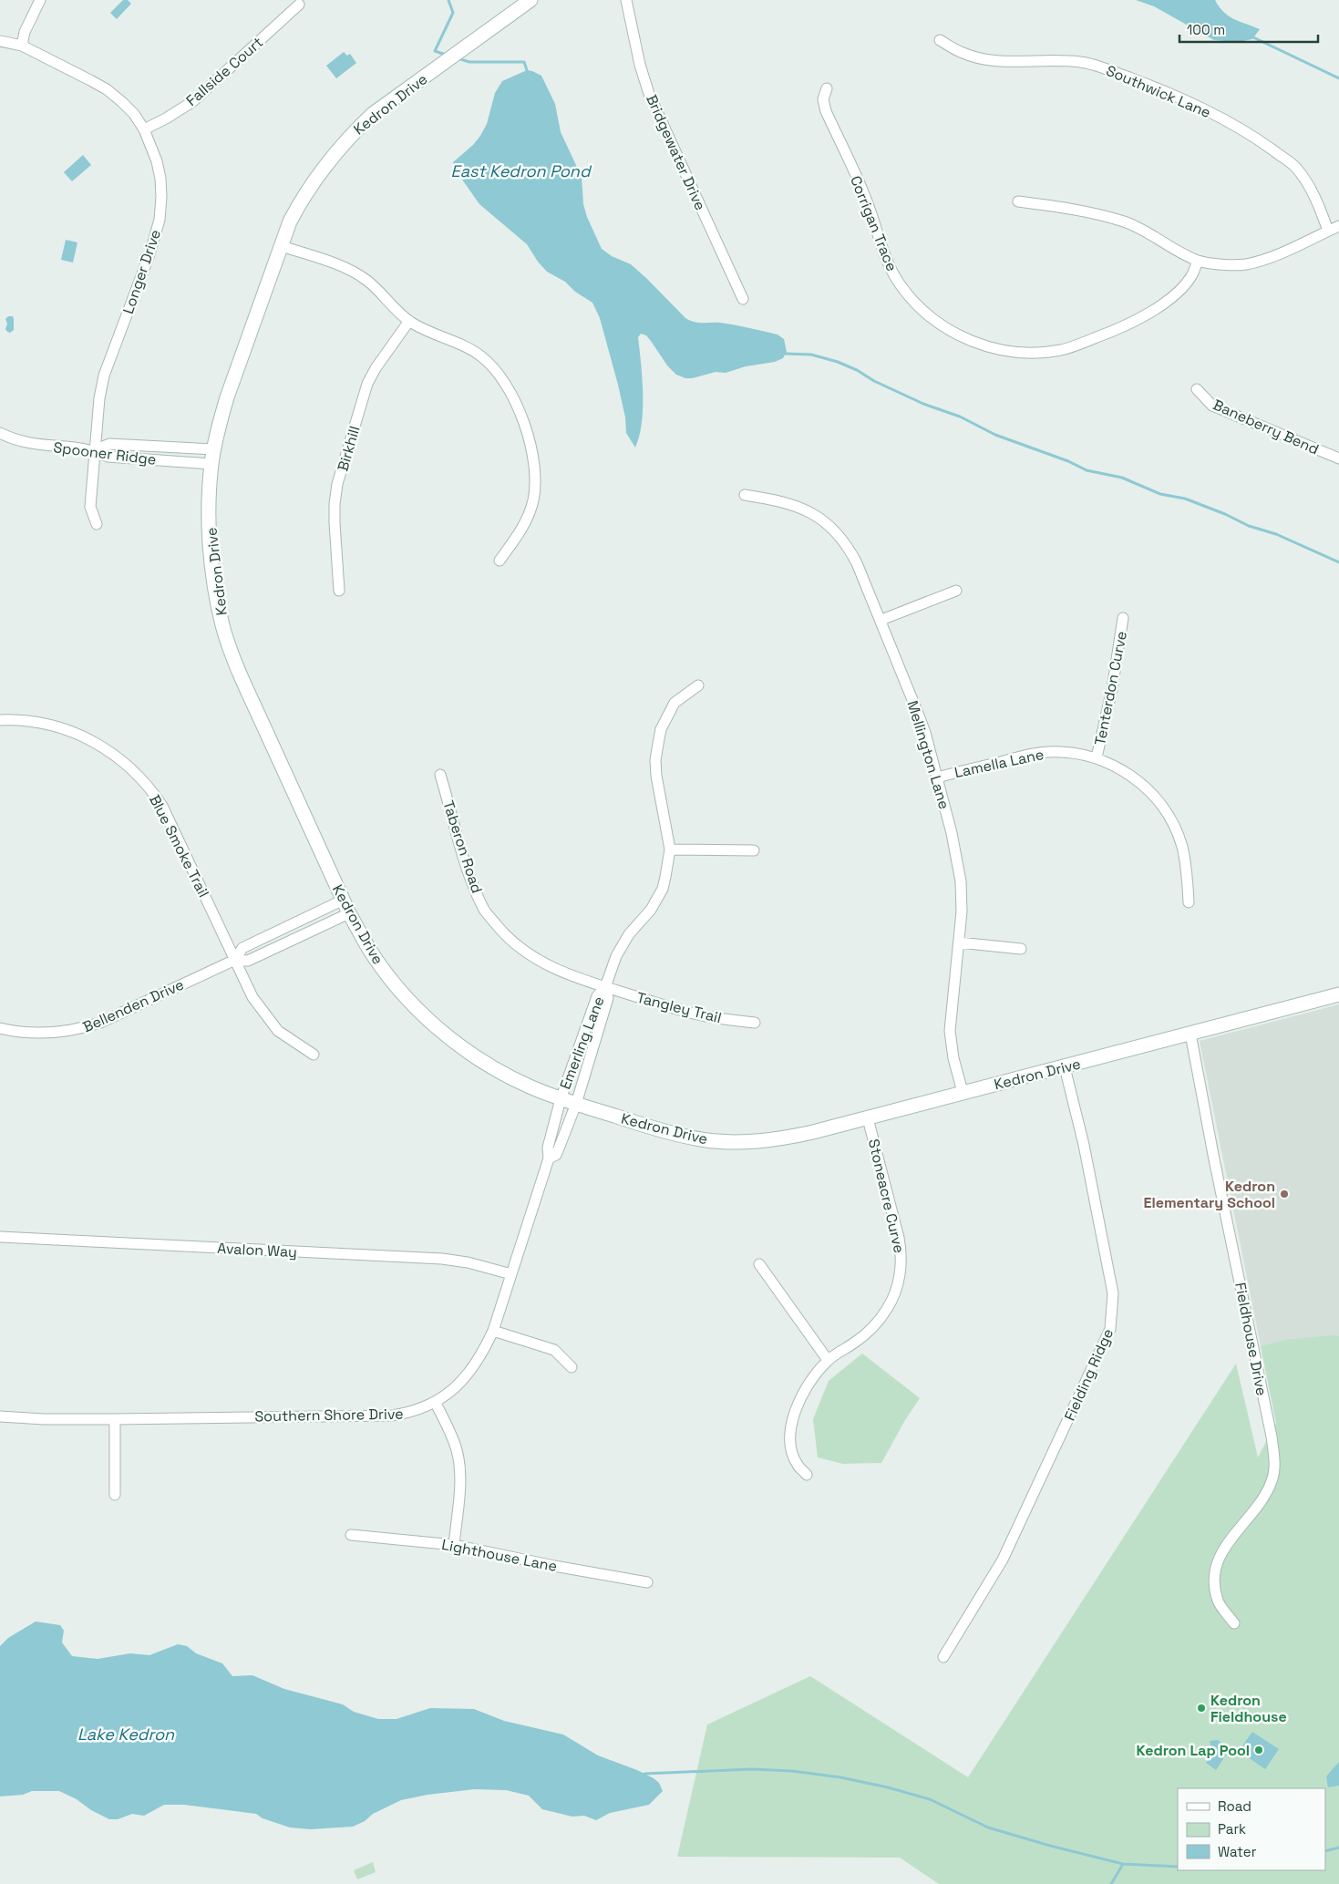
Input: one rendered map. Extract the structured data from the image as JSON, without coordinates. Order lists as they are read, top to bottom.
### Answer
{
  "streets": {
    "street": [
      "Fallside Court",
      "Southwick Lane",
      "Kedron Drive",
      "Bridgewater Drive",
      "Corrigan Trace",
      "Longer Drive",
      "Baneberry Bend",
      "Birkhill",
      "Spooner Ridge",
      "Tenterdon Curve",
      "Mellington Lane",
      "Lamella Lane",
      "Blue Smoke Trail",
      "Taberon Road",
      "Bellenden Drive",
      "Tangley Trail",
      "Emerling Lane",
      "Stoneacre Curve",
      "Avalon Way",
      "Fieldhouse Drive",
      "Fielding Ridge",
      "Southern Shore Drive",
      "Lighthouse Lane"
    ]
  },
  "crossings": [
    ["Fallside Court", "Longer Drive"],
    ["Kedron Drive", "Spooner Ridge"],
    ["Kedron Drive", "Mellington Lane"],
    ["Kedron Drive", "Bellenden Drive"],
    ["Kedron Drive", "Emerling Lane"],
    ["Kedron Drive", "Stoneacre Curve"],
    ["Kedron Drive", "Fieldhouse Drive"],
    ["Kedron Drive", "Fielding Ridge"],
    ["Kedron Drive", "Southern Shore Drive"],
    ["Longer Drive", "Spooner Ridge"],
    ["Tenterdon Curve", "Lamella Lane"],
    ["Mellington Lane", "Lamella Lane"],
    ["Blue Smoke Trail", "Bellenden Drive"],
    ["Taberon Road", "Tangley Trail"],
    ["Taberon Road", "Emerling Lane"],
    ["Tangley Trail", "Emerling Lane"],
    ["Emerling Lane", "Southern Shore Drive"],
    ["Avalon Way", "Southern Shore Drive"]
  ],
  "water": ["East Kedron Pond", "Lake Kedron"],
  "places": ["Kedron Elementary School", "Kedron Fieldhouse", "Kedron Lap Pool"],
  "legend": ["Road", "Park", "Water"],
  "scale_bar": "100 m"
}
